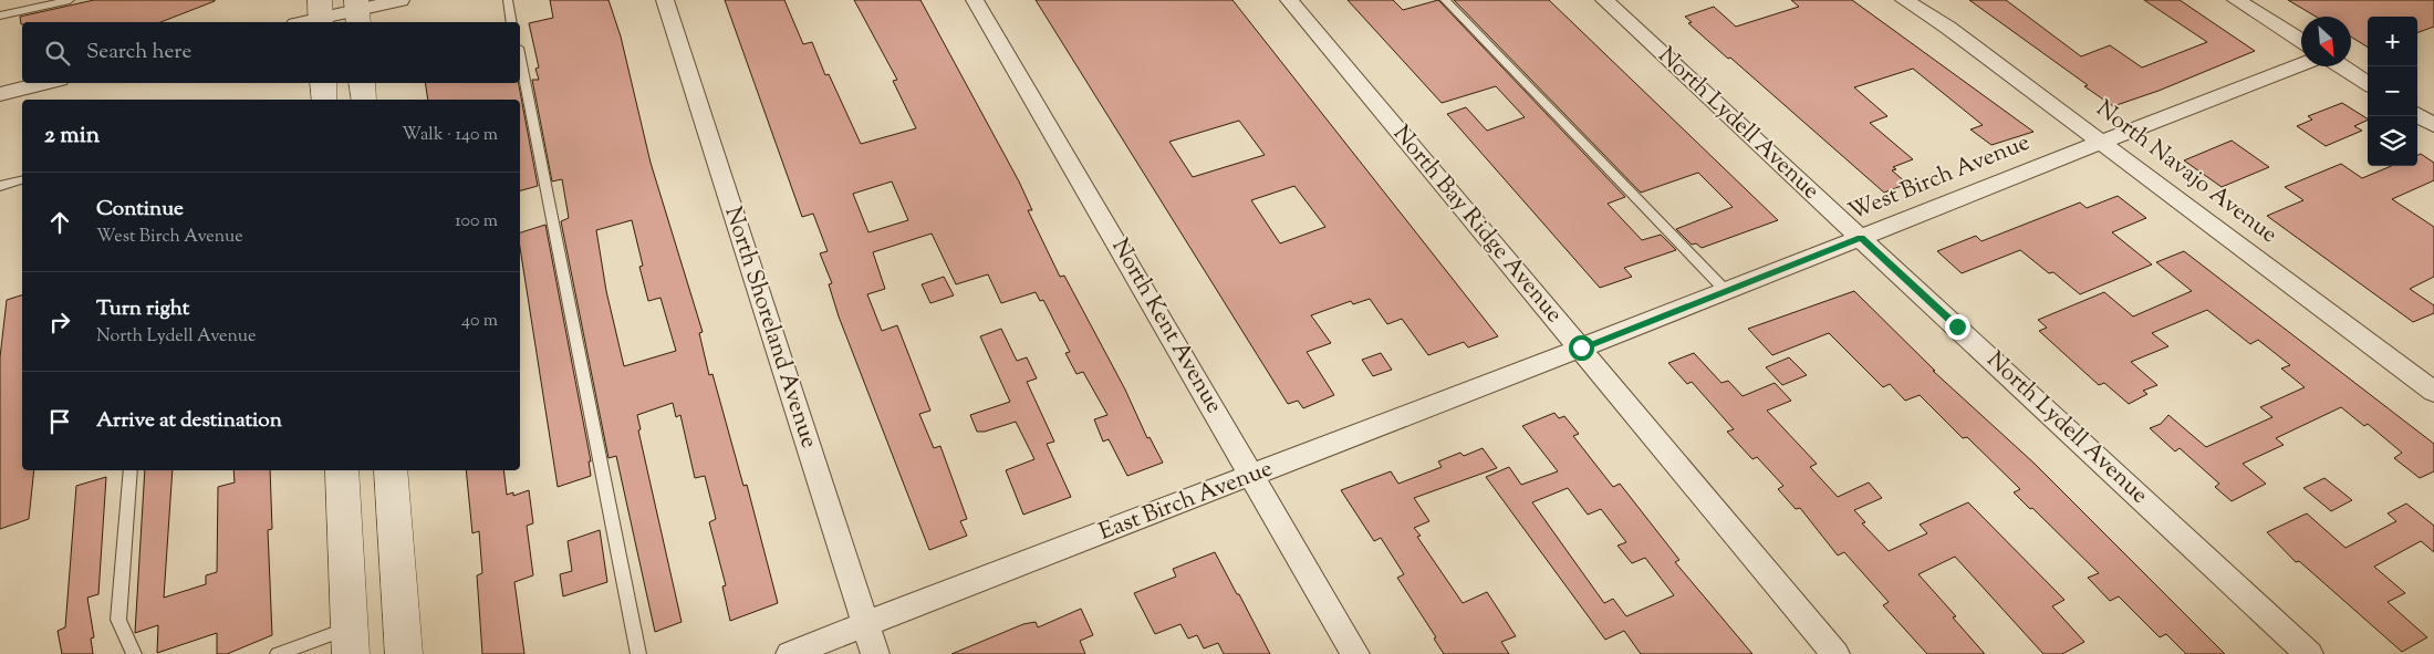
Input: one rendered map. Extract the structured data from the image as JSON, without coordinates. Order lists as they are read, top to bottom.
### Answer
{
  "streets": {
    "street": [
      "North Lydell Avenue",
      "North Navajo Avenue",
      "West Birch Avenue",
      "North Bay Ridge Avenue",
      "North Kent Avenue",
      "North Shoreland Avenue",
      "East Birch Avenue"
    ]
  },
  "crossings": [
    ["North Lydell Avenue", "West Birch Avenue"],
    ["North Navajo Avenue", "West Birch Avenue"],
    ["West Birch Avenue", "North Bay Ridge Avenue"],
    ["West Birch Avenue", "East Birch Avenue"],
    ["North Bay Ridge Avenue", "East Birch Avenue"],
    ["North Kent Avenue", "East Birch Avenue"],
    ["North Shoreland Avenue", "East Birch Avenue"]
  ],
  "north": "bottom right",
  "page": {
    "map_buttons": ["+", "−"],
    "search": "Search here",
    "heading": ["2 min", "Walk · 140 m"],
    "list": [
      ["Continue", "West Birch Avenue", "100 m"],
      ["Turn right", "North Lydell Avenue", "40 m"],
      "Arrive at destination"
    ]
  }
}
